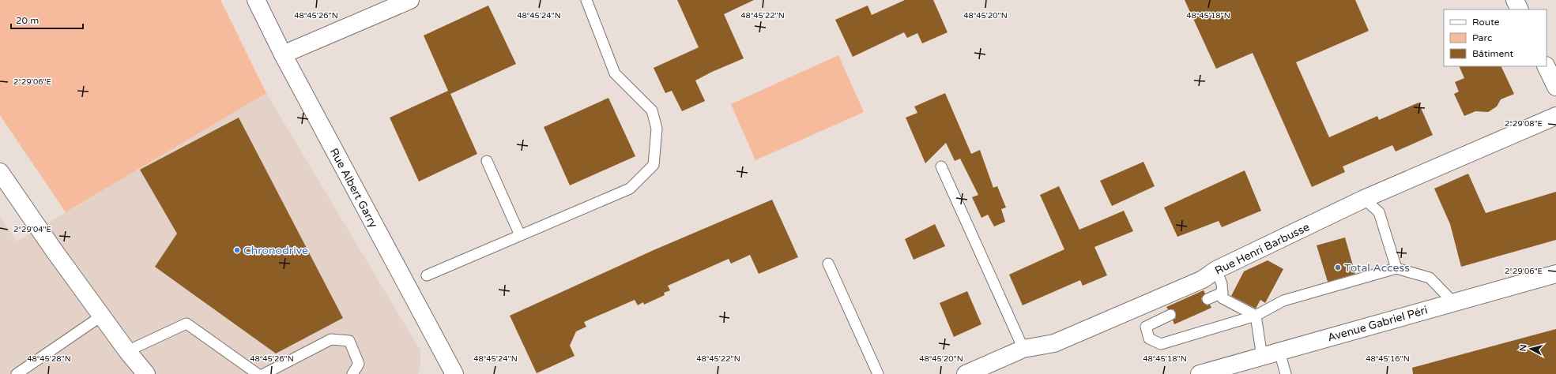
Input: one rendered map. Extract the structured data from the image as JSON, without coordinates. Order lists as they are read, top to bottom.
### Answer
{
  "streets": {
    "street": ["Rue Albert Garry", "Rue Henri Barbusse", "Avenue Gabriel Péri"]
  },
  "places": ["Chronodrive", "Total Access"],
  "legend": ["Route", "Parc", "Bâtiment"],
  "scale_bar": "20 m",
  "north": "left",
  "coordinates": [
    "48°45'26\"N",
    "48°45'24\"N",
    "48°45'22\"N",
    "48°45'20\"N",
    "48°45'18\"N",
    "2°29'06\"E",
    "2°29'08\"E",
    "2°29'04\"E",
    "48°45'28\"N",
    "48°45'16\"N"
  ]
}
